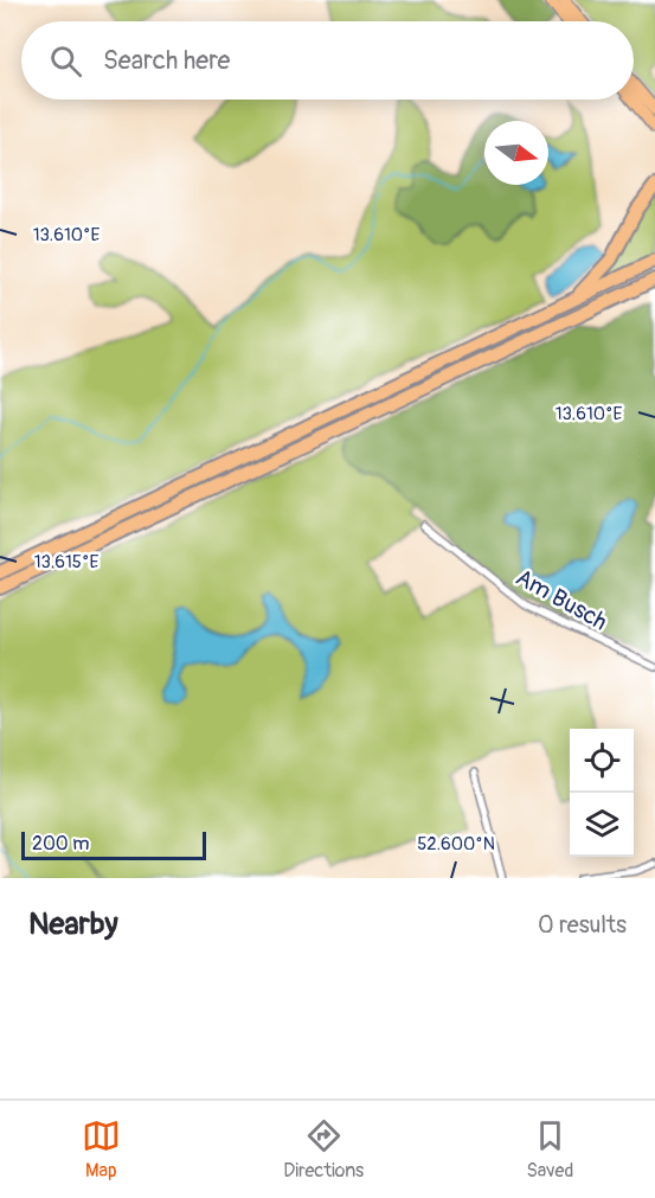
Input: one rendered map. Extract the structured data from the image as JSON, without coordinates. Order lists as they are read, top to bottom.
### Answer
{
  "streets": {
    "street": ["Am Busch"]
  },
  "scale_bar": "200 m",
  "north": "right",
  "page": {
    "search": "Search here",
    "scale": "200 m",
    "heading": ["Nearby", "0 results"],
    "nav": ["Map", "Directions", "Saved"]
  },
  "coordinates": ["13.610°E", "13.615°E", "52.600°N"]
}
